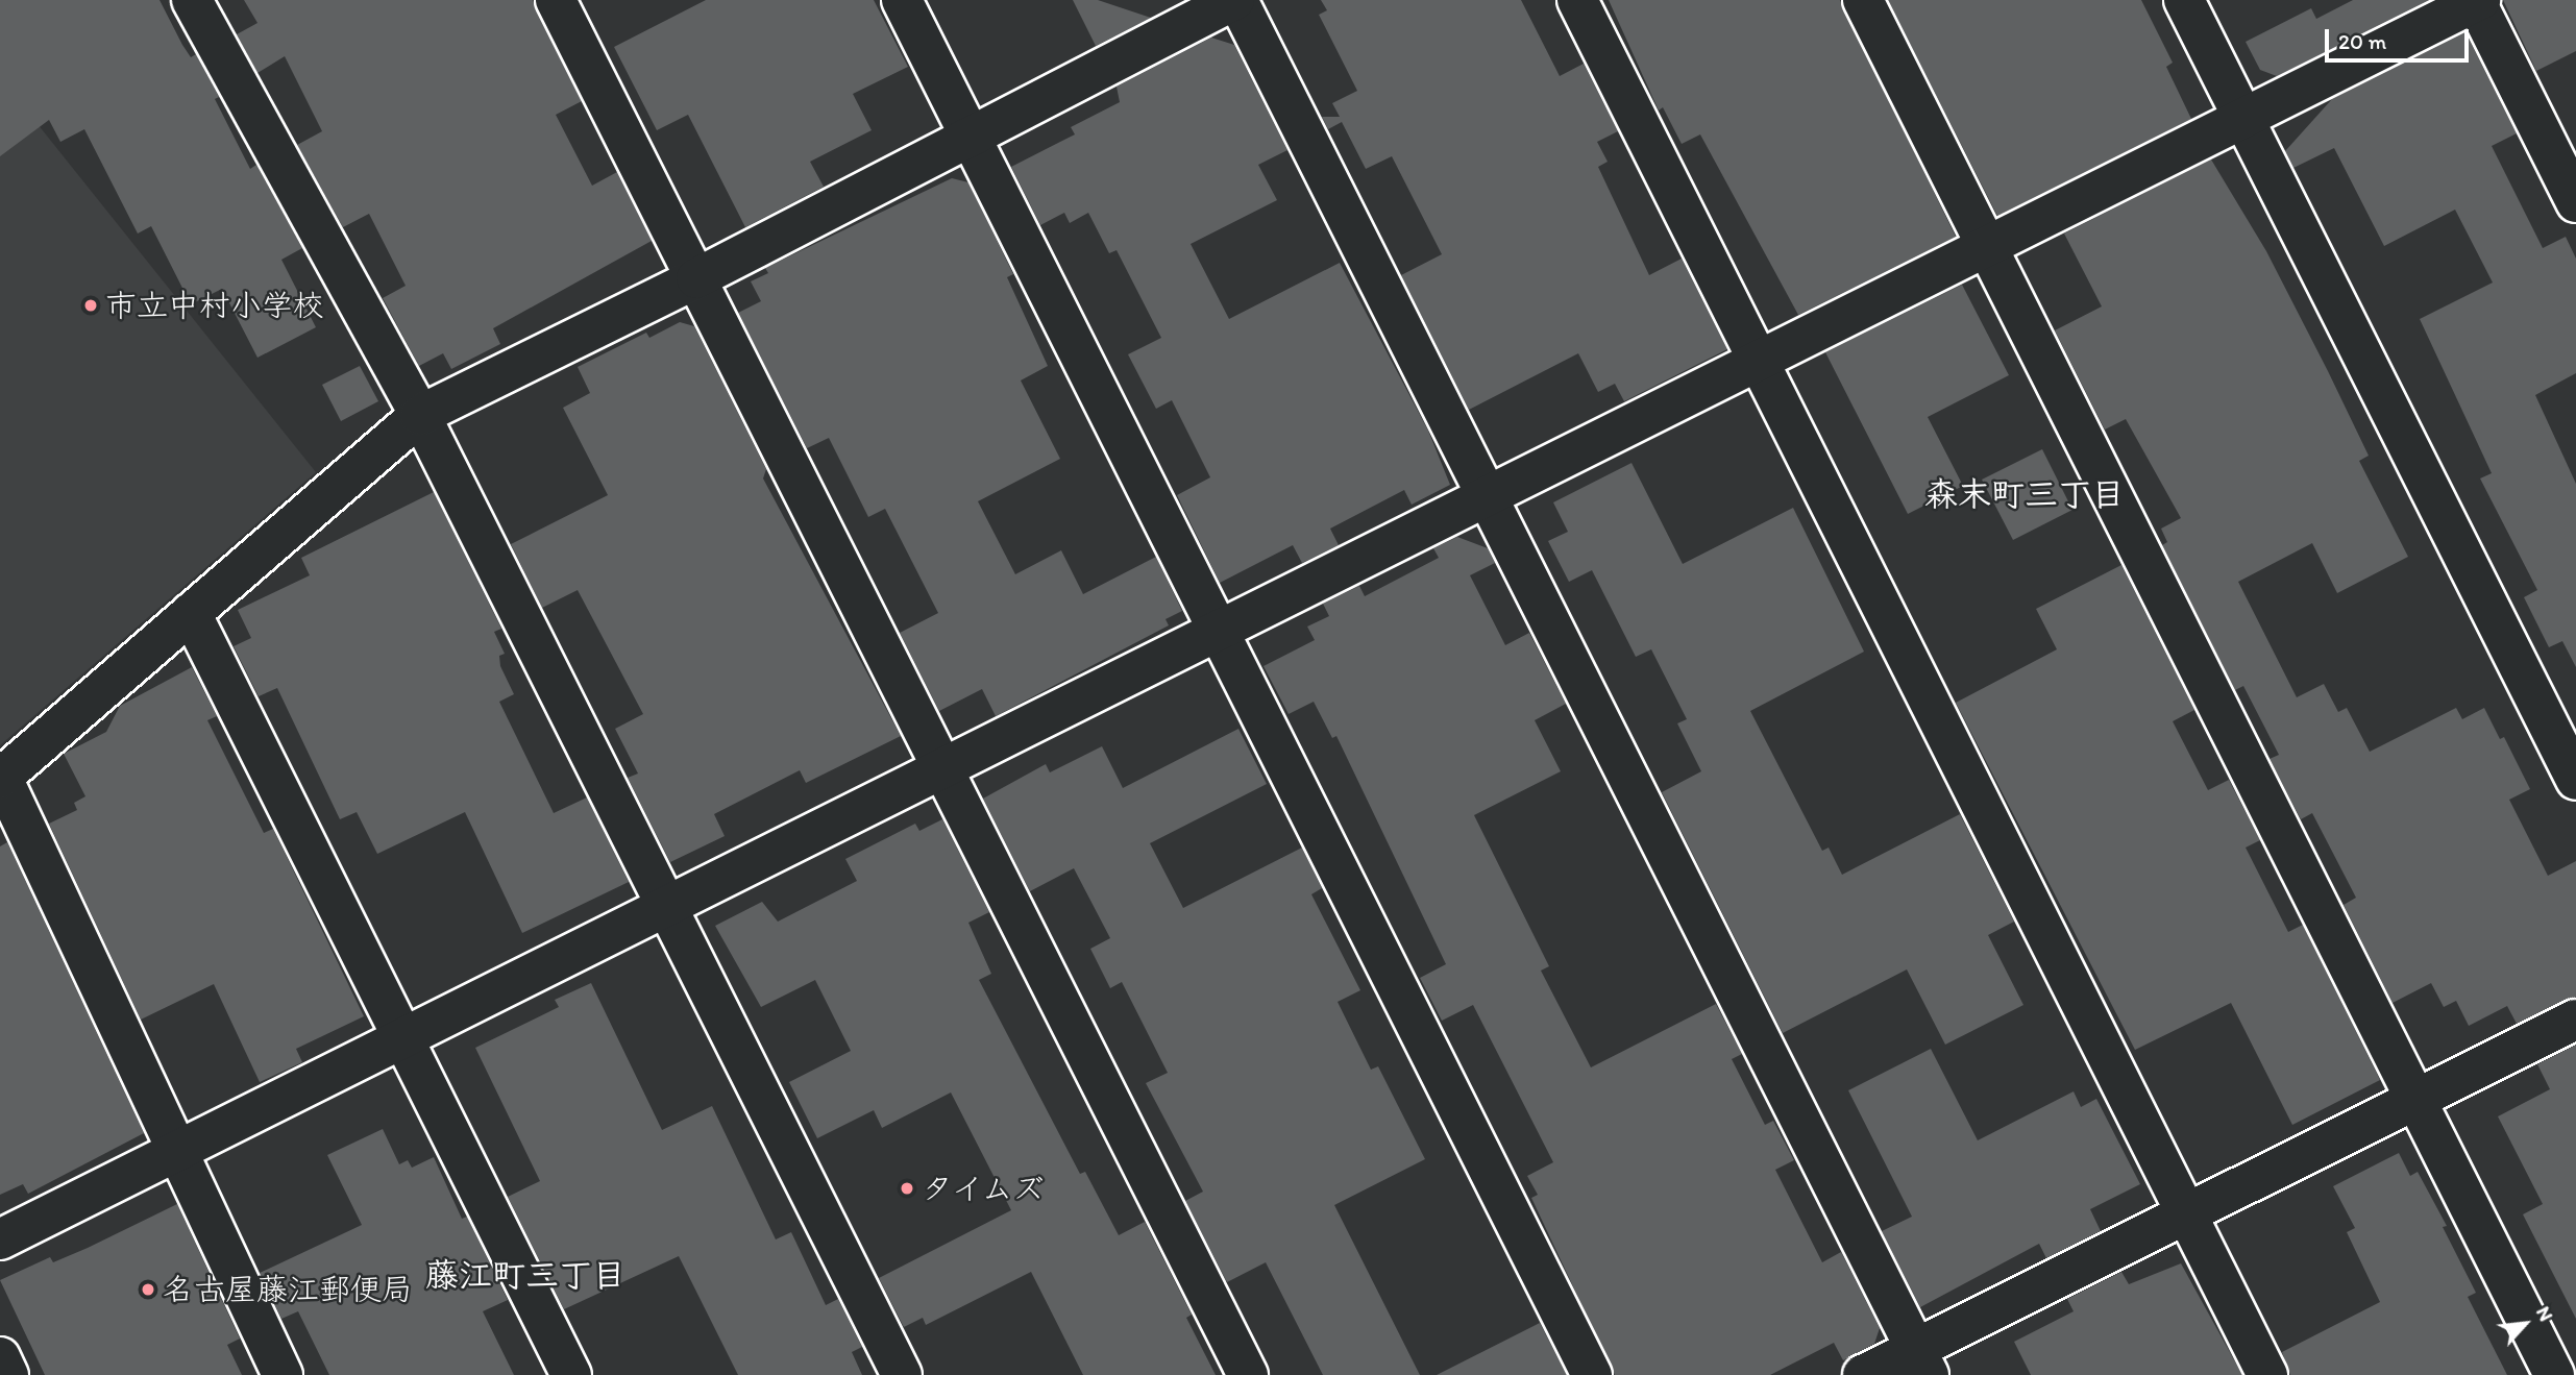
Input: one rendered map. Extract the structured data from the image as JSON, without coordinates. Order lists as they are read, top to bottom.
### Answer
{
  "districts": ["森末町三丁目", "藤江町三丁目"],
  "places": ["市立中村小学校", "タイムズ", "名古屋藤江郵便局"],
  "scale_bar": "20 m",
  "north": "top right"
}
